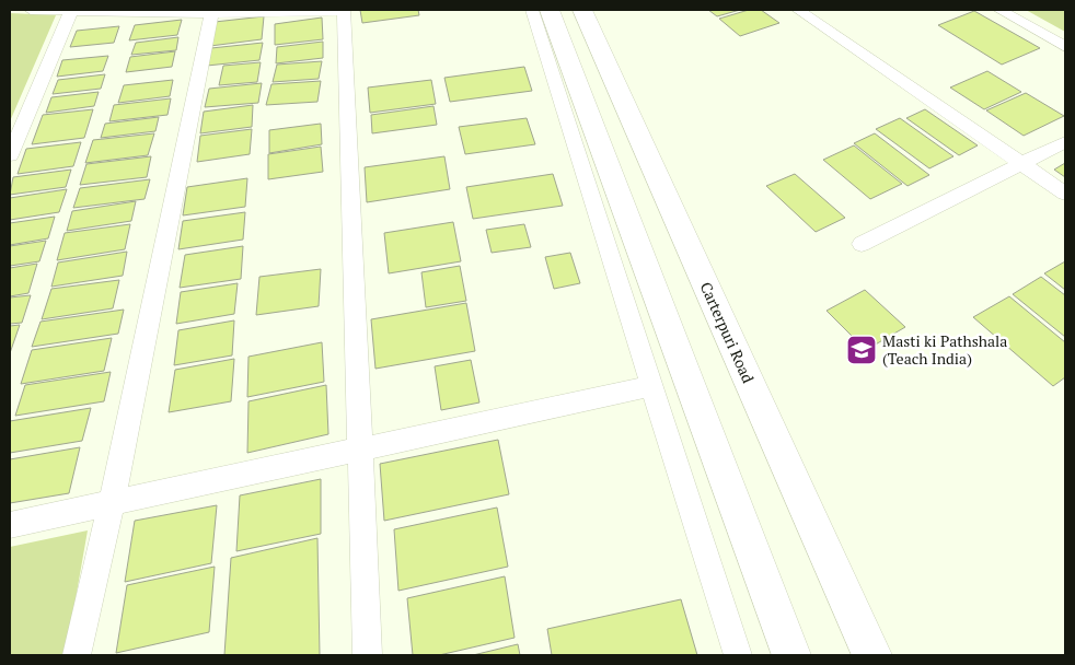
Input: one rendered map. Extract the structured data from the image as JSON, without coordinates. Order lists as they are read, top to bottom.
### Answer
{
  "streets": {
    "main road": ["Carterpuri Road"]
  },
  "places": {
    "school or university": ["Masti ki Pathshala (Teach India)"]
  }
}
